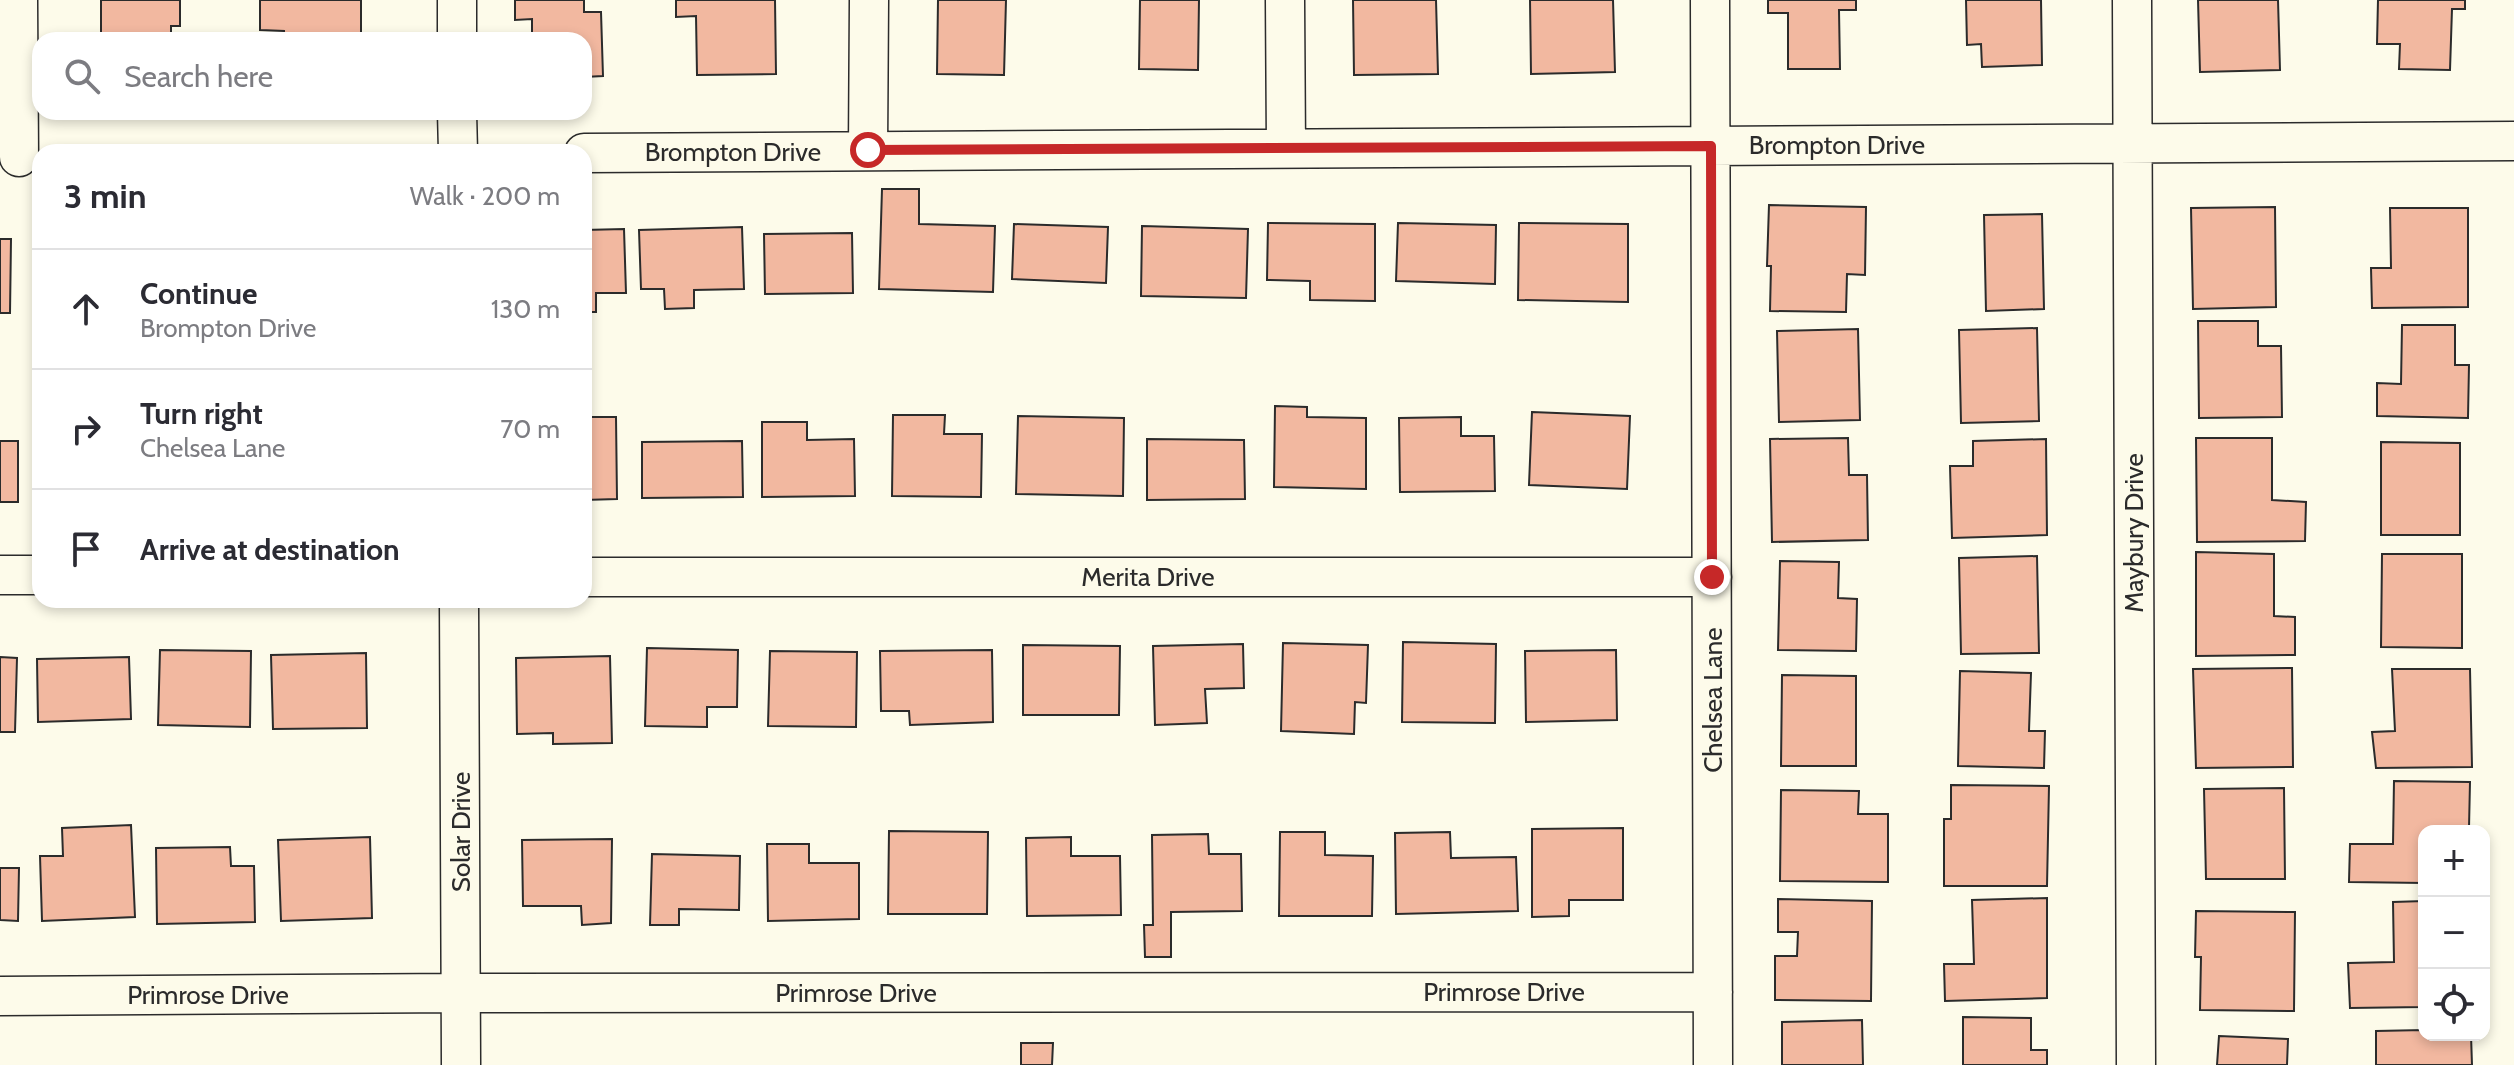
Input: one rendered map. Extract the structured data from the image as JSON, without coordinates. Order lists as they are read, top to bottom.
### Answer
{
  "streets": {
    "street": [
      "Brompton Drive",
      "Maybury Drive",
      "Merita Drive",
      "Chelsea Lane",
      "Solar Drive",
      "Primrose Drive"
    ]
  },
  "crossings": [
    ["Brompton Drive", "Maybury Drive"],
    ["Brompton Drive", "Chelsea Lane"],
    ["Merita Drive", "Chelsea Lane"],
    ["Chelsea Lane", "Primrose Drive"],
    ["Solar Drive", "Primrose Drive"]
  ],
  "page": {
    "search": "Search here",
    "heading": ["3 min", "Walk · 200 m"],
    "list": [
      ["Continue", "Brompton Drive", "130 m"],
      ["Turn right", "Chelsea Lane", "70 m"],
      "Arrive at destination"
    ],
    "map_buttons": ["+", "−"]
  }
}
